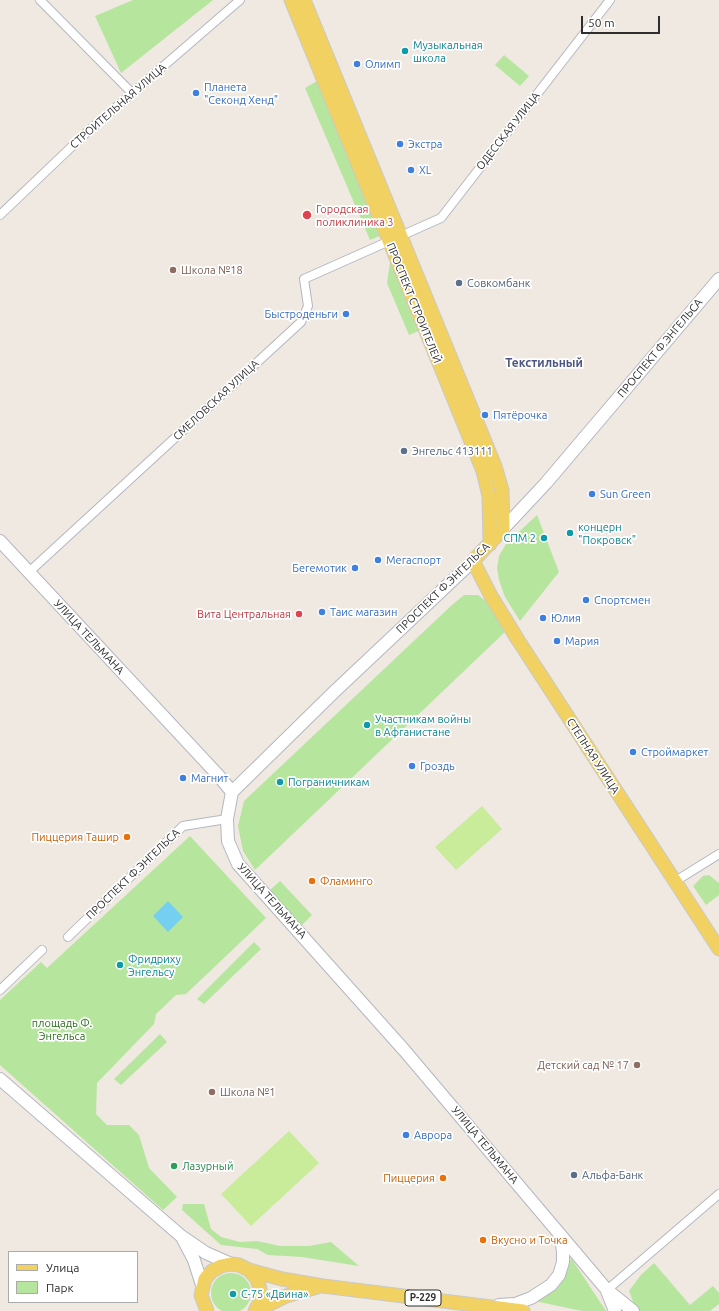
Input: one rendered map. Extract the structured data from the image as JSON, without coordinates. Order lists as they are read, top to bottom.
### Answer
{
  "streets": {
    "main road": [
      "ПРОСПЕКТ СТРОИТЕЛЕЙ",
      "ПРОСПЕКТ Ф.ЭНГЕЛЬСА",
      "СТЕПНАЯ УЛИЦА",
      "Р-229"
    ],
    "street": [
      "СТРОИТЕЛЬНАЯ УЛИЦА",
      "ОДЕССКАЯ УЛИЦА",
      "СМЕЛОВСКАЯ УЛИЦА",
      "УЛИЦА ТЕЛЬМАНА"
    ]
  },
  "crossings": [
    ["ОДЕССКАЯ УЛИЦА", "ПРОСПЕКТ СТРОИТЕЛЕЙ"],
    ["ОДЕССКАЯ УЛИЦА", "СМЕЛОВСКАЯ УЛИЦА"],
    ["ПРОСПЕКТ СТРОИТЕЛЕЙ", "ПРОСПЕКТ Ф.ЭНГЕЛЬСА"],
    ["ПРОСПЕКТ СТРОИТЕЛЕЙ", "СМЕЛОВСКАЯ УЛИЦА"],
    ["ПРОСПЕКТ Ф.ЭНГЕЛЬСА", "УЛИЦА ТЕЛЬМАНА"],
    ["ПРОСПЕКТ Ф.ЭНГЕЛЬСА", "СТЕПНАЯ УЛИЦА"],
    ["СМЕЛОВСКАЯ УЛИЦА", "УЛИЦА ТЕЛЬМАНА"],
    ["УЛИЦА ТЕЛЬМАНА", "Р-229"]
  ],
  "districts": ["Текстильный"],
  "parks": ["площадь Ф. Энгельса"],
  "places": [
    "Музыкальная школа",
    "Олимп",
    "Планета \"Секонд Хенд\"",
    "Экстра",
    "XL",
    "Городская поликлиника 3",
    "Школа №18",
    "Совкомбанк",
    "Быстроденьги",
    "Пятёрочка",
    "Энгельс 413111",
    "Sun Green",
    "концерн \"Покровск\"",
    "СПМ 2",
    "Мегаспорт",
    "Бегемотик",
    "Спортсмен",
    "Таис магазин",
    "Вита Центральная",
    "Юлия",
    "Мария",
    "Участникам войны в Афганистане",
    "Строймаркет",
    "Гроздь",
    "Магнит",
    "Пограничникам",
    "Пиццерия Ташир",
    "Фламинго",
    "Фридриху Энгельсу",
    "Детский сад № 17",
    "Школа №1",
    "Аврора",
    "Лазурный",
    "Альфа-Банк",
    "Пиццерия",
    "Вкусно и Точка",
    "С-75 «Двина»"
  ],
  "legend": ["Улица", "Парк"],
  "scale_bar": "50 m"
}
